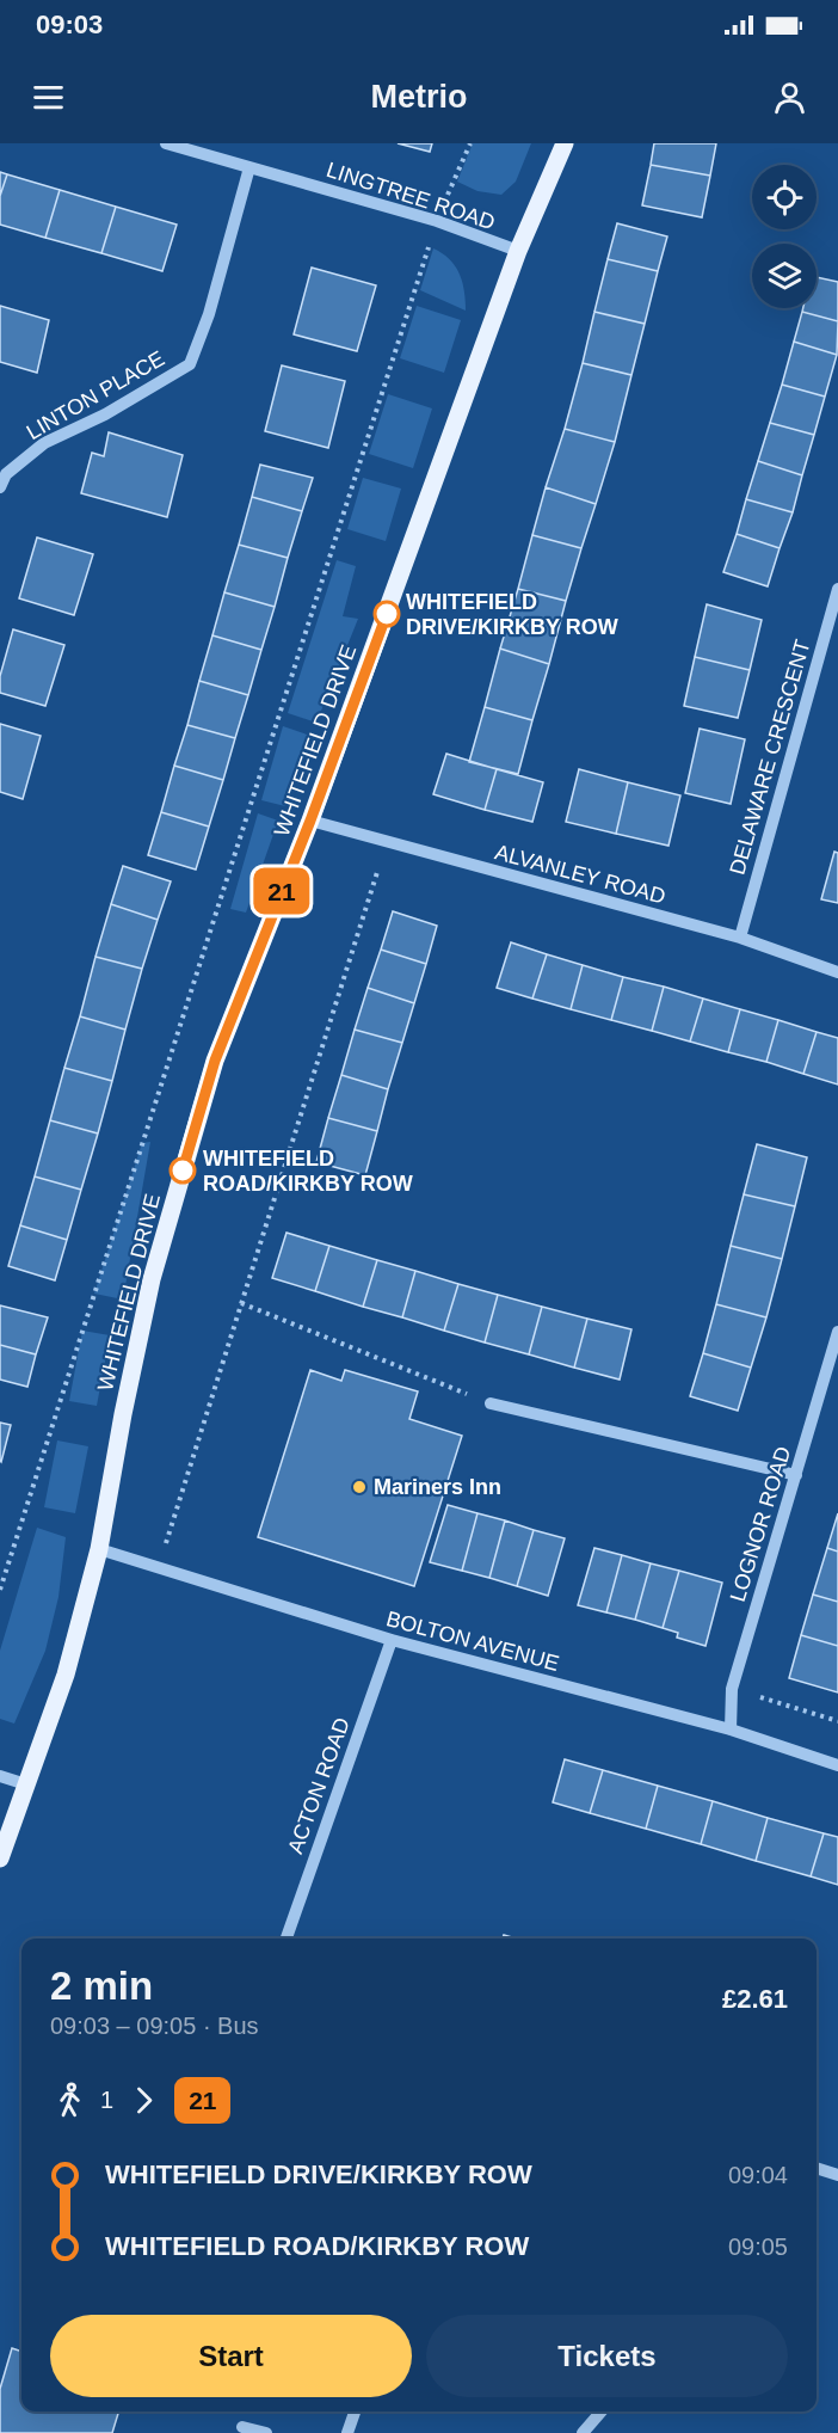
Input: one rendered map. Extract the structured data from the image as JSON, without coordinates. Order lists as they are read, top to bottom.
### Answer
{
  "streets": {
    "main road": ["WHITEFIELD DRIVE"],
    "street": [
      "LINGTREE ROAD",
      "LINTON PLACE",
      "DELAWARE CRESCENT",
      "ALVANLEY ROAD",
      "LOGNOR ROAD",
      "BOLTON AVENUE",
      "ACTON ROAD"
    ]
  },
  "crossings": [
    ["LINGTREE ROAD", "LINTON PLACE"],
    ["LINGTREE ROAD", "WHITEFIELD DRIVE"],
    ["WHITEFIELD DRIVE", "ALVANLEY ROAD"],
    ["WHITEFIELD DRIVE", "BOLTON AVENUE"],
    ["DELAWARE CRESCENT", "ALVANLEY ROAD"],
    ["LOGNOR ROAD", "BOLTON AVENUE"],
    ["BOLTON AVENUE", "ACTON ROAD"]
  ],
  "places": ["WHITEFIELD DRIVE/KIRKBY ROW", "WHITEFIELD ROAD/KIRKBY ROW", "Mariners Inn"],
  "lines": ["bus line 21"],
  "page": {
    "status": "09:03",
    "header": "Metrio",
    "on_map": "21",
    "heading": ["2 min", "09:03 – 09:05 · Bus", "£2.61"],
    "legs": ["1", "21"],
    "list": [
      {
        "name": "WHITEFIELD DRIVE/KIRKBY ROW",
        "value": "09:04"
      },
      {
        "name": "WHITEFIELD ROAD/KIRKBY ROW",
        "value": "09:05"
      }
    ],
    "buttons": ["Start", "Tickets"]
  }
}
